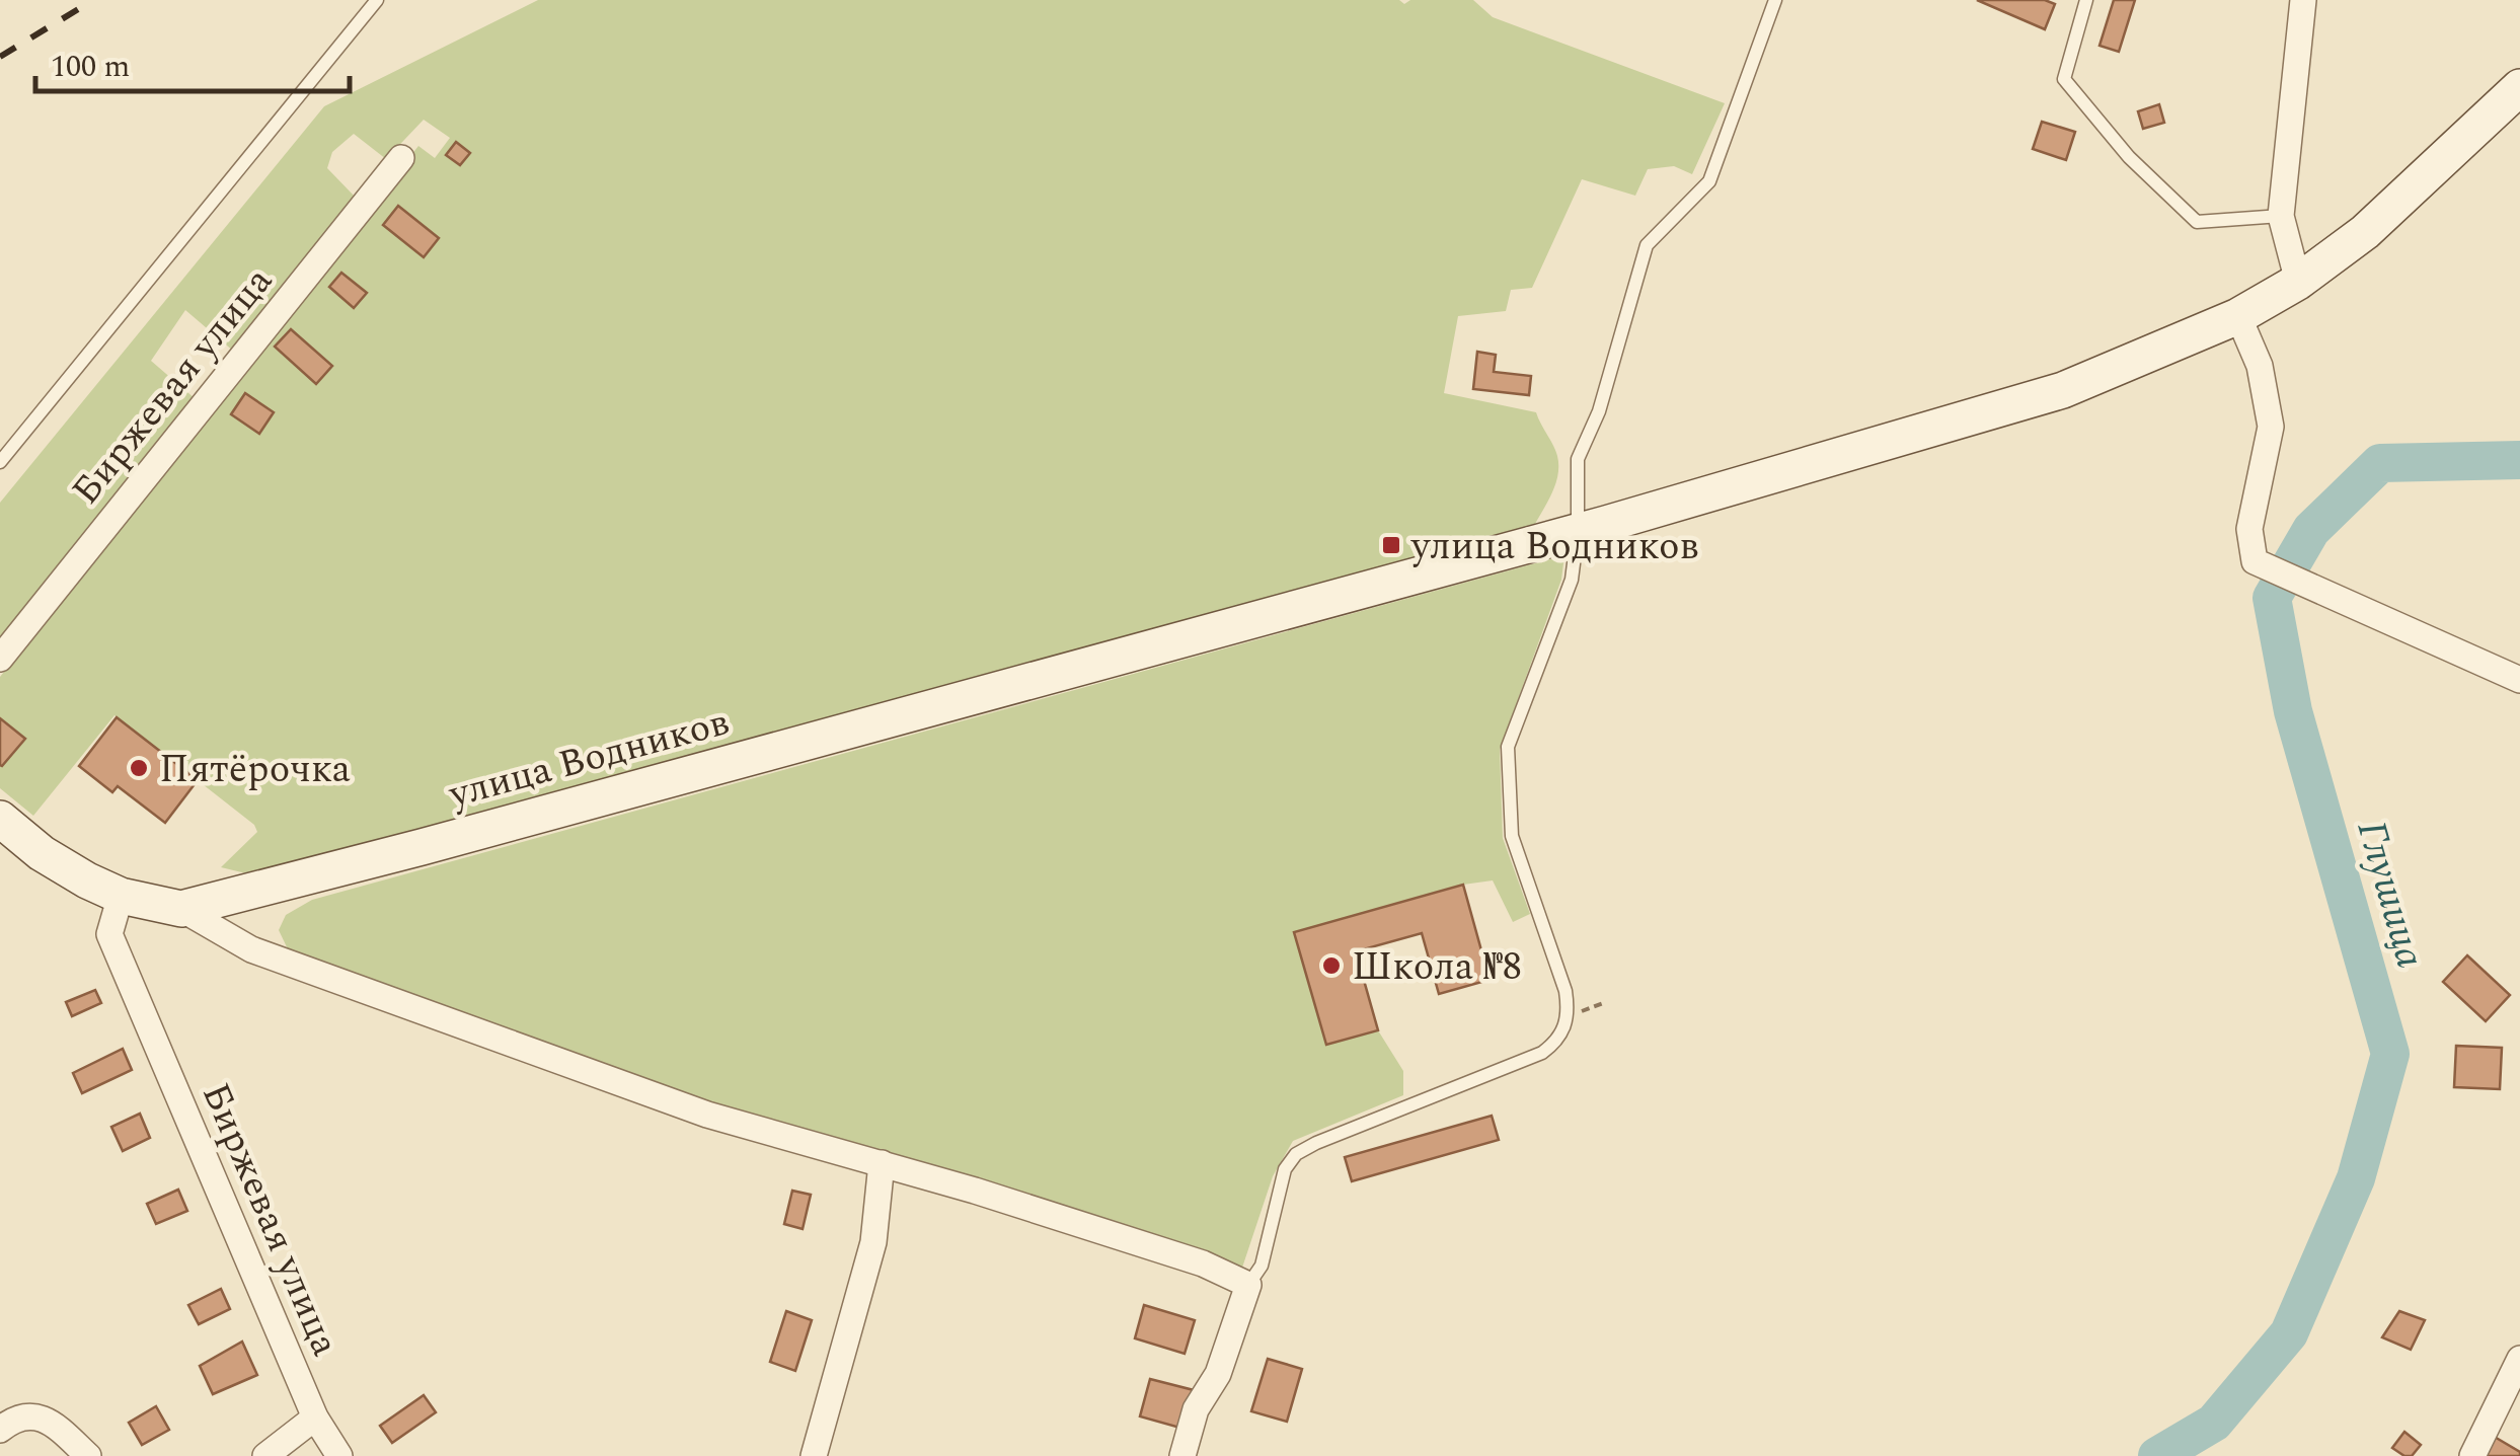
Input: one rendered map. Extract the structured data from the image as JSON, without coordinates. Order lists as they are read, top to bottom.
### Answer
{
  "streets": {
    "main road": ["улица Водников"],
    "street": ["Биржевая улица"]
  },
  "water": ["Глушица"],
  "places": {
    "transit": ["улица Водников"],
    "other": ["Пятёрочка", "Школа №8"]
  },
  "scale_bar": "100 m"
}
